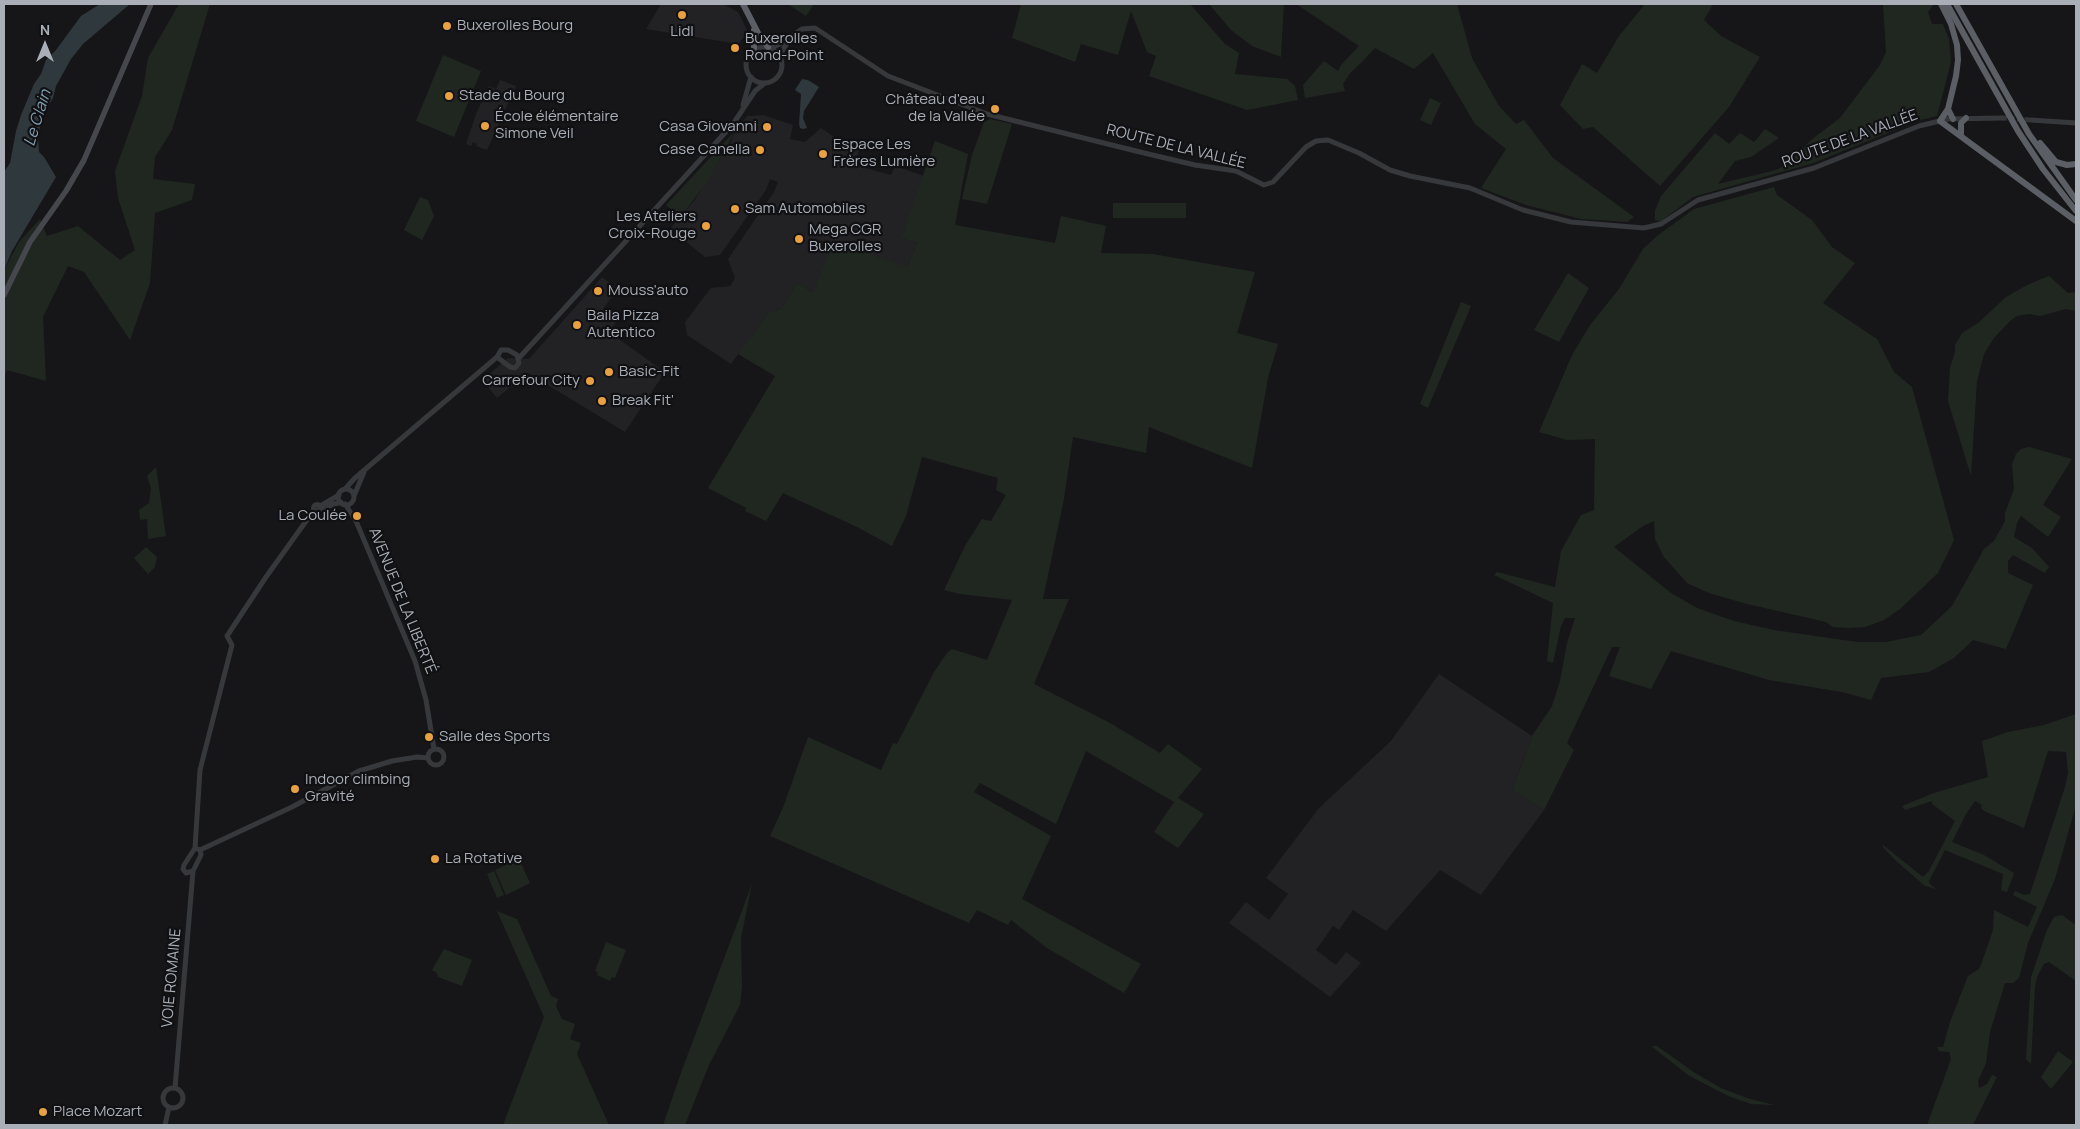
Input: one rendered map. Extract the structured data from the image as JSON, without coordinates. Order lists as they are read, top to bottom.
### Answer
{
  "streets": {
    "street": ["ROUTE DE LA VALLÉE", "AVENUE DE LA LIBERTÉ", "VOIE ROMAINE"]
  },
  "water": ["Le Clain"],
  "places": [
    "Lidl",
    "Buxerolles Bourg",
    "Buxerolles Rond-Point",
    "Stade du Bourg",
    "Château d'eau de la Vallée",
    "École élémentaire Simone Veil",
    "Casa Giovanni",
    "Case Canella",
    "Espace Les Frères Lumière",
    "Sam Automobiles",
    "Les Ateliers Croix-Rouge",
    "Mega CGR Buxerolles",
    "Mouss'auto",
    "Baila Pizza Autentico",
    "Basic-Fit",
    "Carrefour City",
    "Break Fit'",
    "La Coulée",
    "Salle des Sports",
    "Indoor climbing Gravité",
    "La Rotative",
    "Place Mozart"
  ],
  "north": "top"
}
